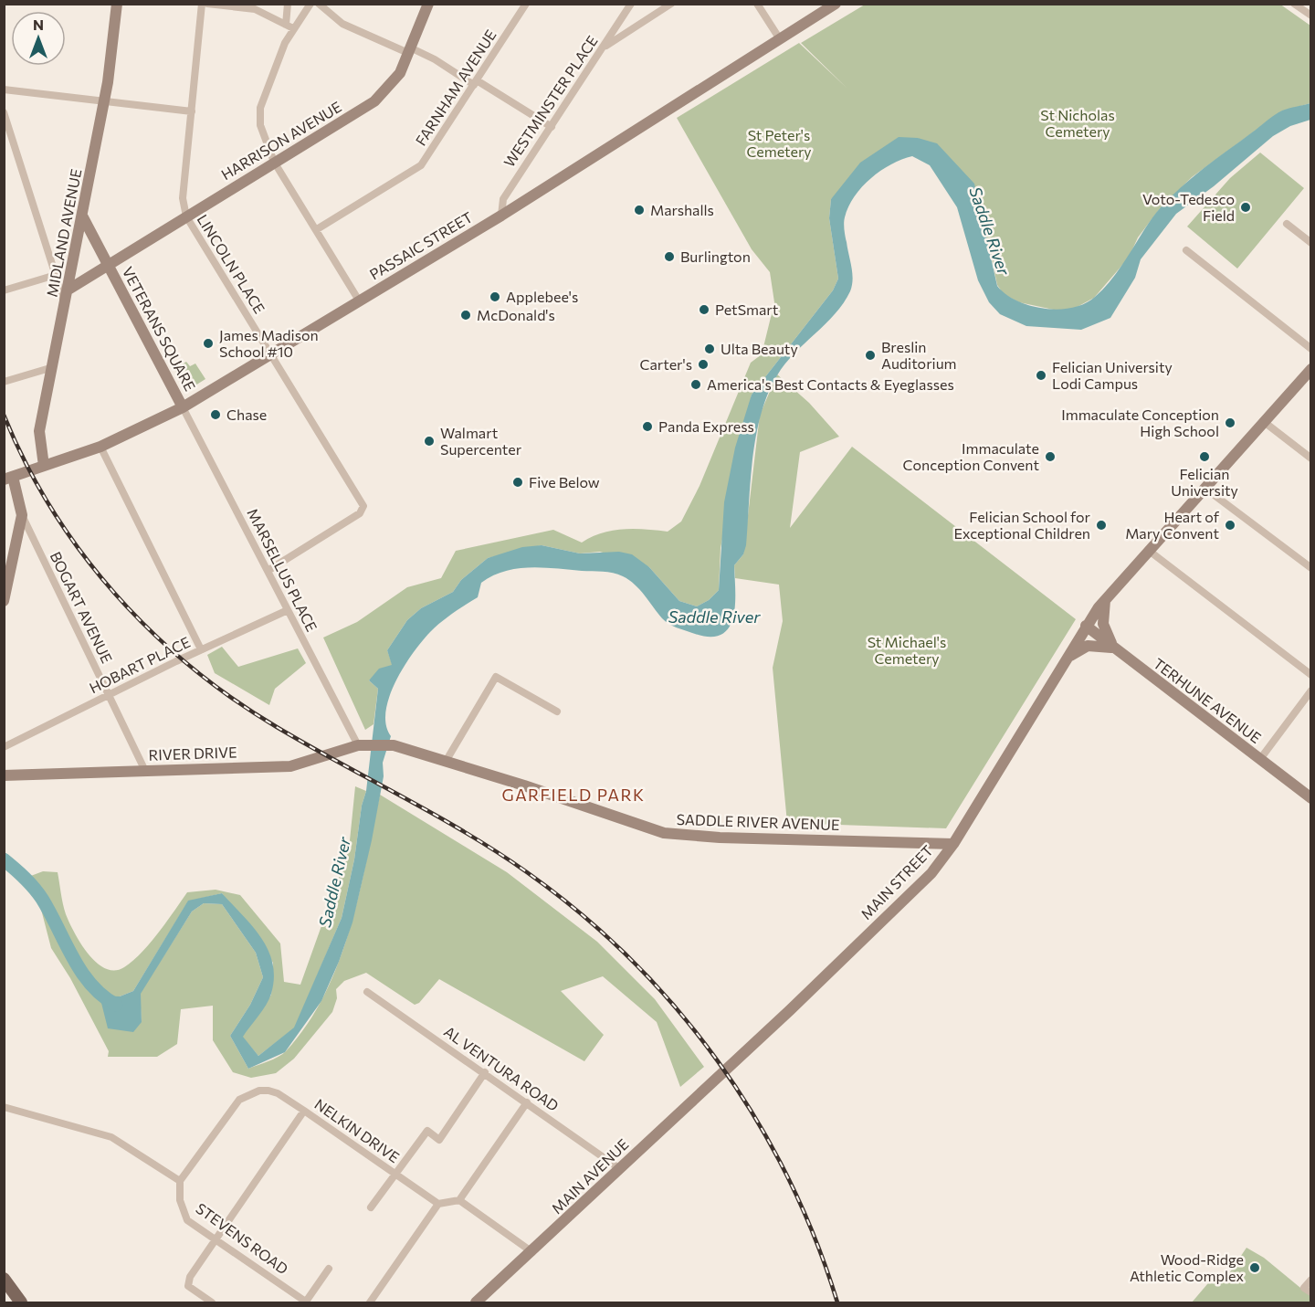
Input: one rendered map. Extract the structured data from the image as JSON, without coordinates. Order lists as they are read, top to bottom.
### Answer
{
  "streets": {
    "street": [
      "FARNHAM AVENUE",
      "WESTMINSTER PLACE",
      "HARRISON AVENUE",
      "MIDLAND AVENUE",
      "PASSAIC STREET",
      "LINCOLN PLACE",
      "VETERANS SQUARE",
      "MARSELLUS PLACE",
      "BOGART AVENUE",
      "HOBART PLACE",
      "TERHUNE AVENUE",
      "RIVER DRIVE",
      "SADDLE RIVER AVENUE",
      "MAIN STREET",
      "AL VENTURA ROAD",
      "NELKIN DRIVE",
      "MAIN AVENUE",
      "STEVENS ROAD"
    ]
  },
  "crossings": [
    ["WESTMINSTER PLACE", "PASSAIC STREET"],
    ["HARRISON AVENUE", "LINCOLN PLACE"],
    ["HARRISON AVENUE", "VETERANS SQUARE"],
    ["MIDLAND AVENUE", "PASSAIC STREET"],
    ["MIDLAND AVENUE", "VETERANS SQUARE"],
    ["PASSAIC STREET", "LINCOLN PLACE"],
    ["PASSAIC STREET", "VETERANS SQUARE"],
    ["PASSAIC STREET", "MARSELLUS PLACE"],
    ["LINCOLN PLACE", "MARSELLUS PLACE"],
    ["VETERANS SQUARE", "MARSELLUS PLACE"],
    ["MARSELLUS PLACE", "HOBART PLACE"],
    ["MARSELLUS PLACE", "RIVER DRIVE"],
    ["BOGART AVENUE", "HOBART PLACE"],
    ["BOGART AVENUE", "RIVER DRIVE"],
    ["TERHUNE AVENUE", "MAIN STREET"],
    ["RIVER DRIVE", "SADDLE RIVER AVENUE"],
    ["SADDLE RIVER AVENUE", "MAIN STREET"],
    ["MAIN STREET", "MAIN AVENUE"],
    ["AL VENTURA ROAD", "MAIN AVENUE"],
    ["NELKIN DRIVE", "STEVENS ROAD"]
  ],
  "districts": ["GARFIELD PARK"],
  "water": ["Saddle River"],
  "parks": ["St Nicholas Cemetery", "St Peter's Cemetery", "St Michael's Cemetery"],
  "places": [
    "Voto-Tedesco Field",
    "Marshalls",
    "Burlington",
    "Applebee's",
    "PetSmart",
    "McDonald's",
    "James Madison School #10",
    "Ulta Beauty",
    "Breslin Auditorium",
    "Carter's",
    "Felician University Lodi Campus",
    "America's Best Contacts & Eyeglasses",
    "Chase",
    "Immaculate Conception High School",
    "Panda Express",
    "Walmart Supercenter",
    "Immaculate Conception Convent",
    "Felician University",
    "Five Below",
    "Felician School for Exceptional Children",
    "Heart of Mary Convent",
    "Wood-Ridge Athletic Complex"
  ],
  "north": "top"
}
